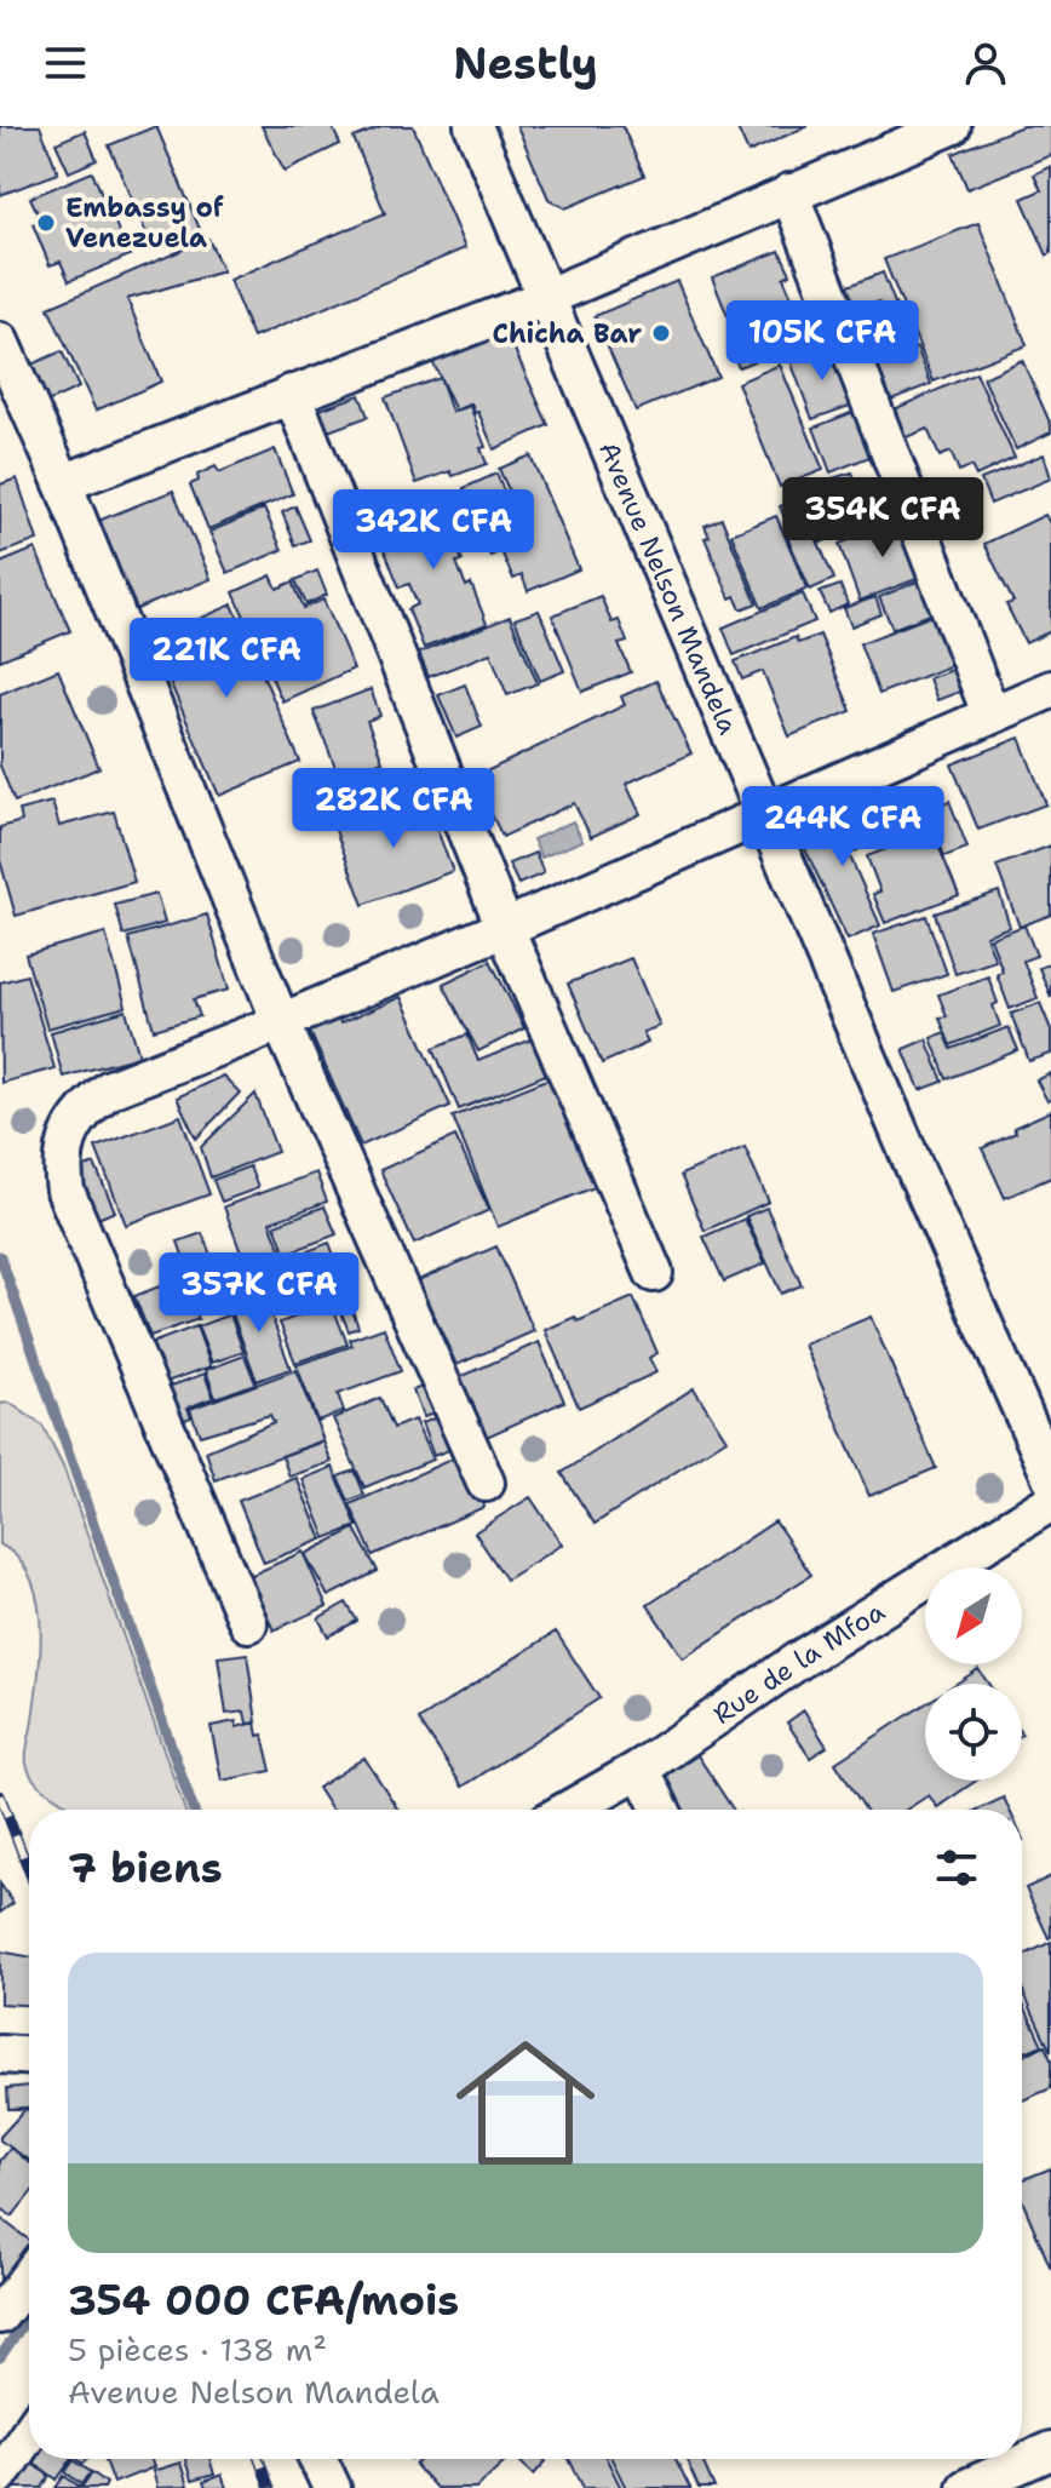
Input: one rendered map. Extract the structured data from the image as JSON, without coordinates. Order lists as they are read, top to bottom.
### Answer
{
  "streets": {
    "street": ["Avenue Nelson Mandela", "Rue de la Mfoa"]
  },
  "places": ["Embassy of Venezuela", "Chicha Bar"],
  "north": "bottom left",
  "page": {
    "header": "Nestly",
    "price": [
      "105K CFA",
      "354K CFA",
      "342K CFA",
      "221K CFA",
      "282K CFA",
      "244K CFA",
      "357K CFA"
    ],
    "heading": "7 biens",
    "list": [
      {
        "name": "354 000 CFA/mois",
        "note": "5 pièces · 138 m² · Avenue Nelson Mandela"
      }
    ]
  }
}
